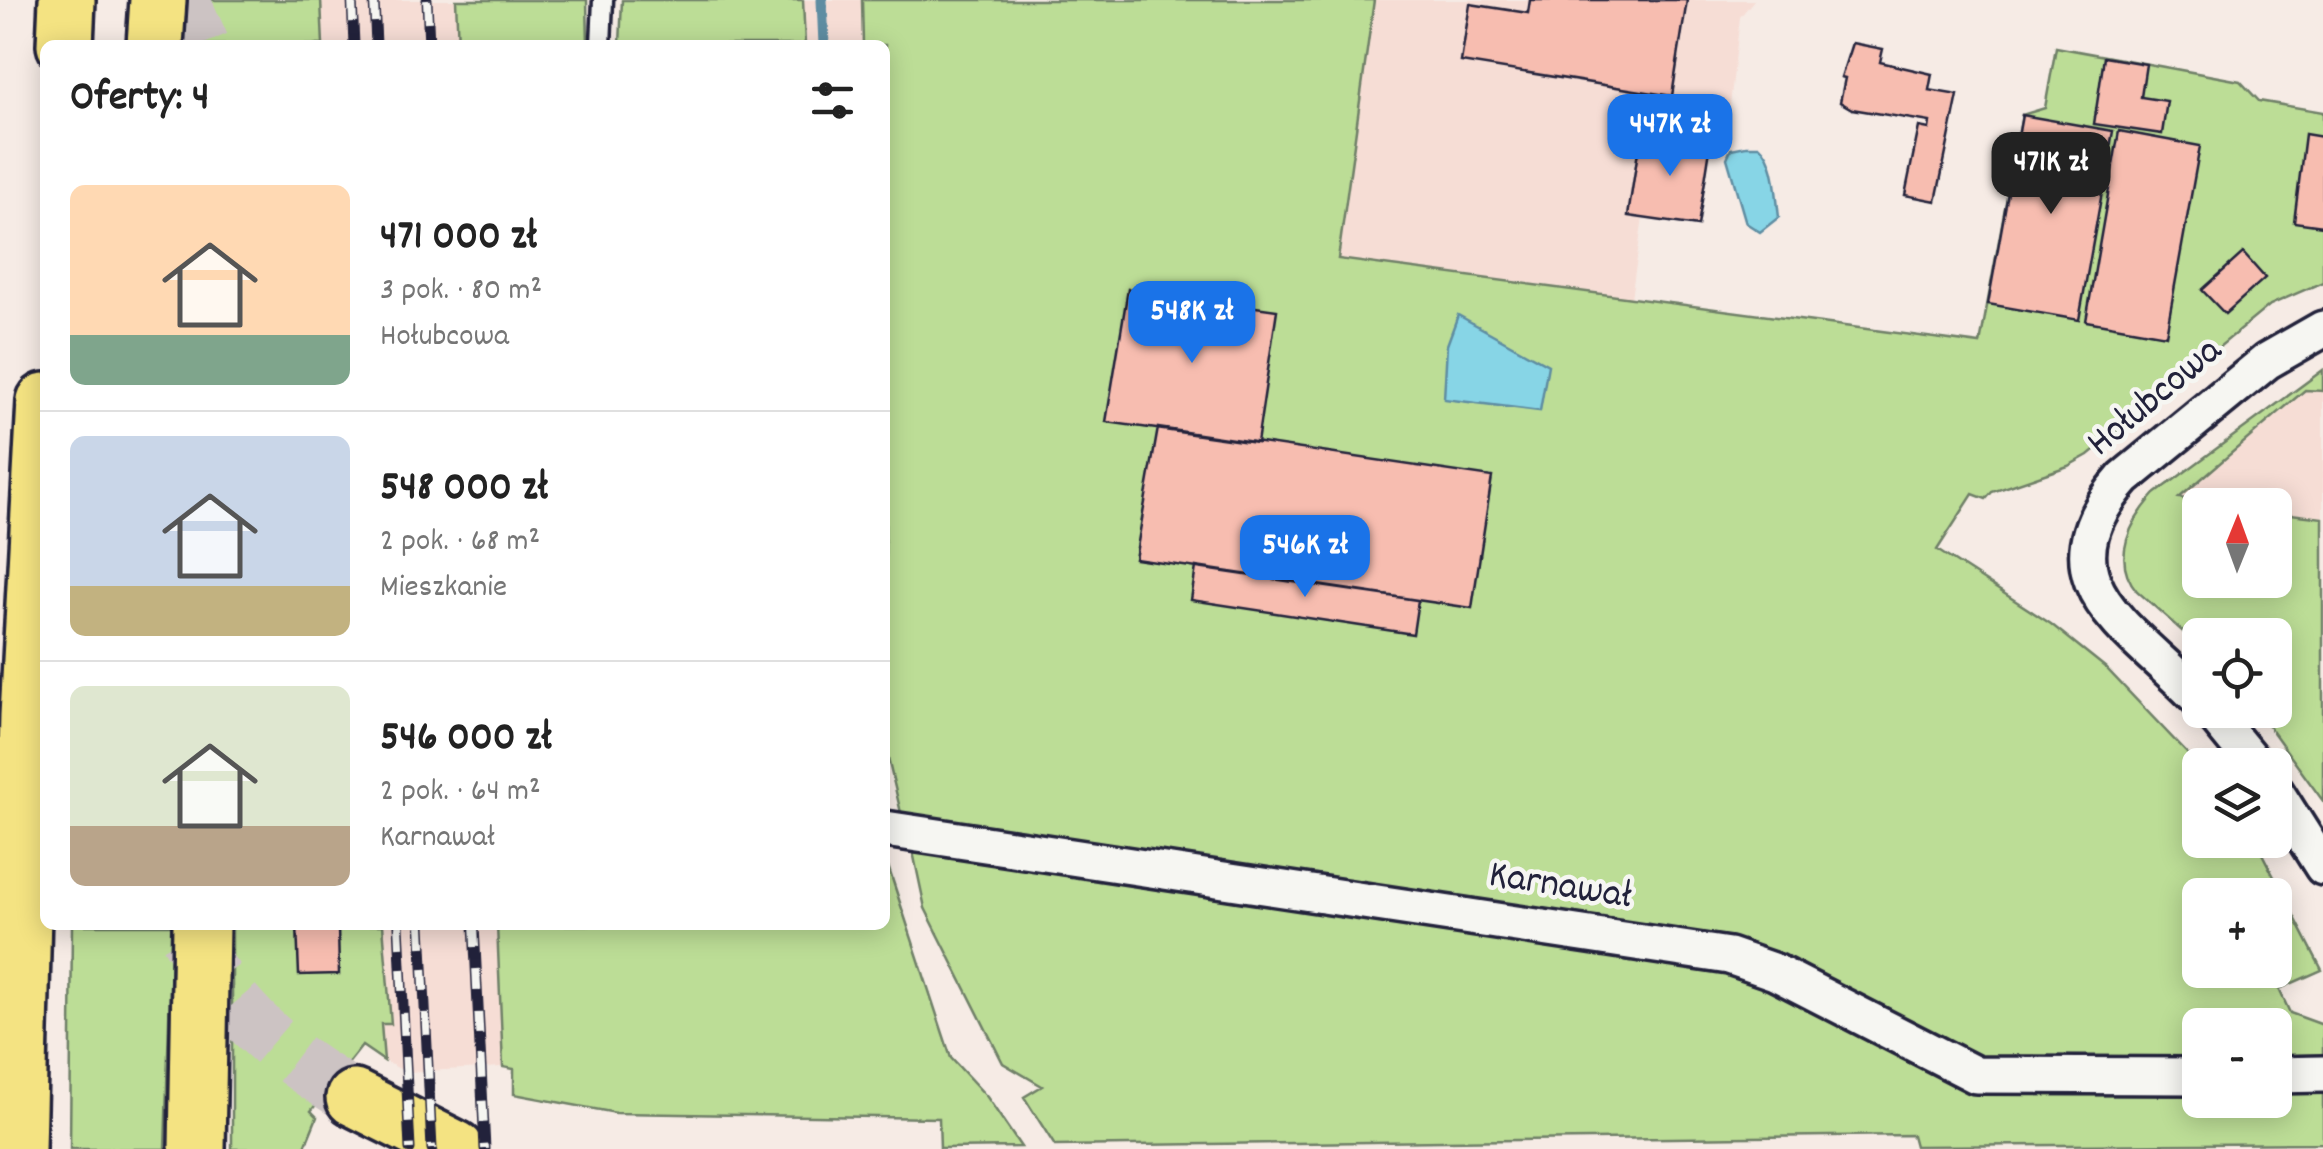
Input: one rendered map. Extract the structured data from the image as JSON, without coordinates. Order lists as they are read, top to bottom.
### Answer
{
  "streets": {
    "street": ["Hołubcowa", "Karnawał"]
  },
  "north": "top",
  "page": {
    "heading": "Oferty: 4",
    "price": [
      "447K zł",
      "471K zł",
      "548K zł",
      "546K zł"
    ],
    "list": [
      {
        "name": "471 000 zł",
        "note": "3 pok. · 80 m² · Hołubcowa"
      },
      {
        "name": "548 000 zł",
        "note": "2 pok. · 68 m² · Mieszkanie"
      },
      {
        "name": "546 000 zł",
        "note": "2 pok. · 64 m² · Karnawał"
      }
    ],
    "map_buttons": ["+", "−"]
  }
}
